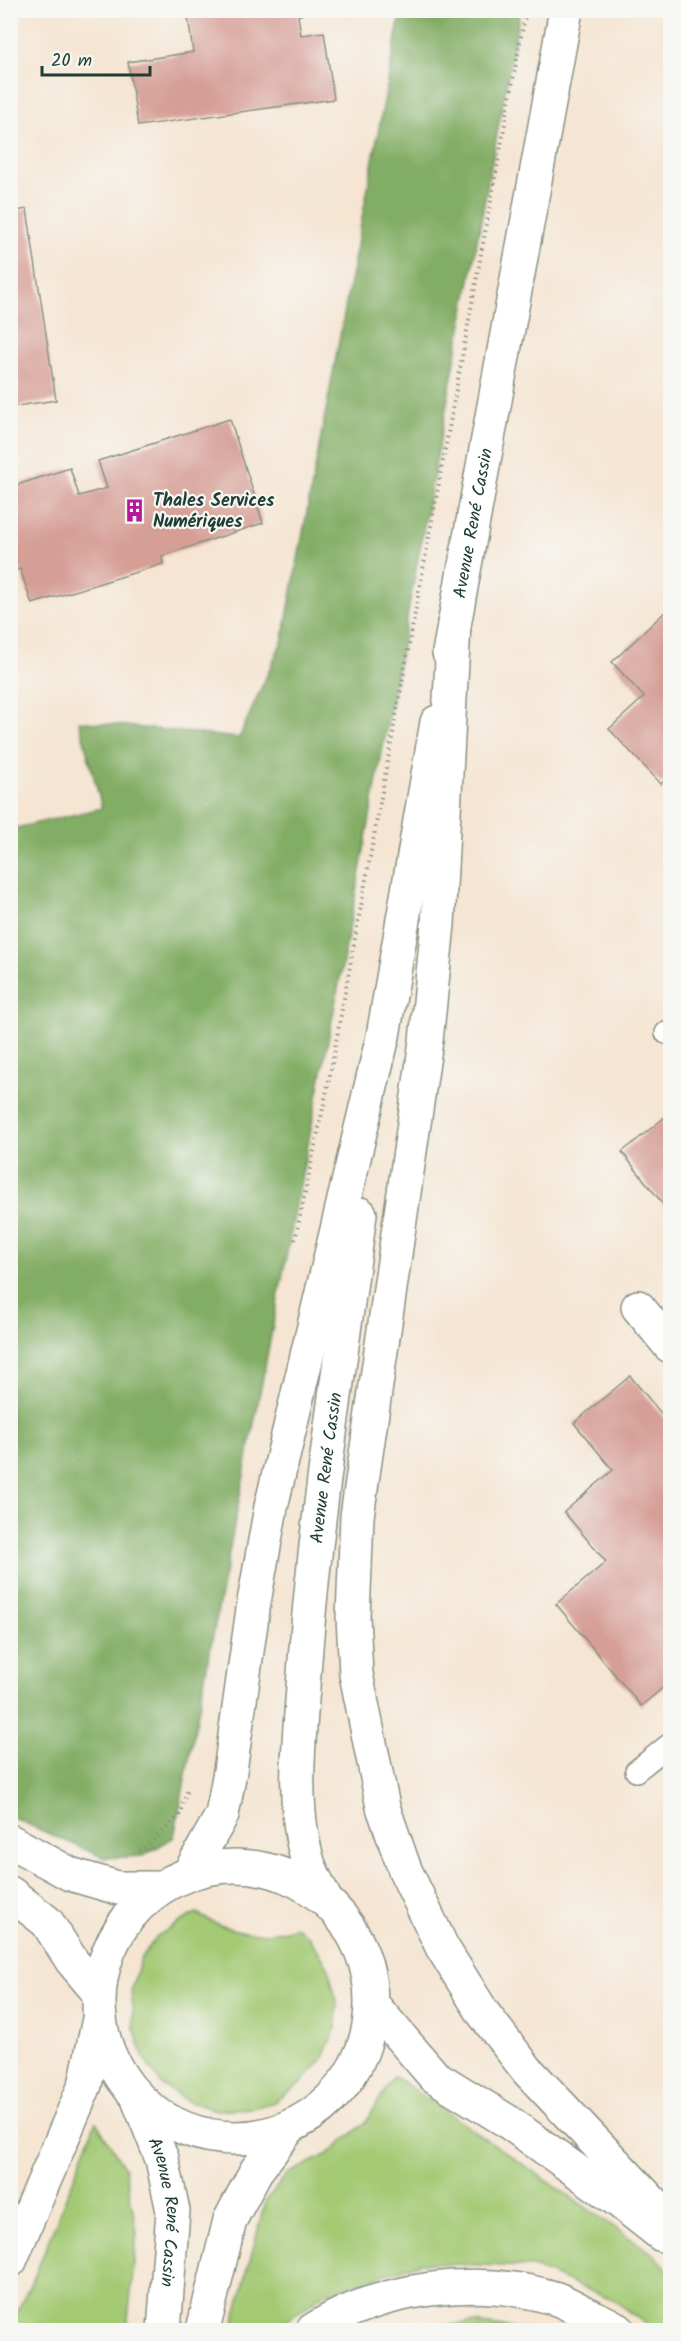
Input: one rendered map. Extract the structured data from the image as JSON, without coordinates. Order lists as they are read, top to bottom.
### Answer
{
  "streets": {
    "main road": ["Avenue René Cassin"]
  },
  "places": {
    "building": ["Thales Services Numériques"]
  },
  "scale_bar": "20 m"
}
